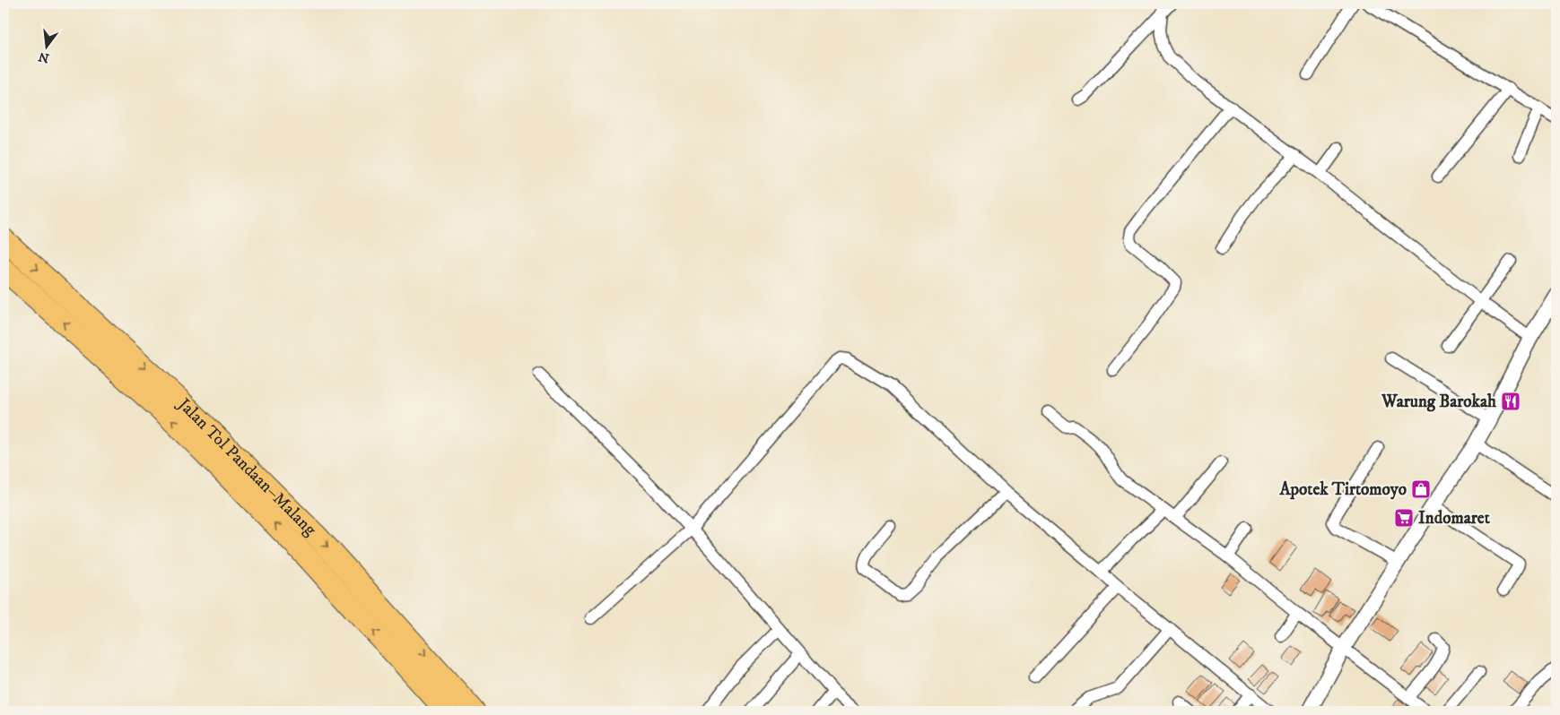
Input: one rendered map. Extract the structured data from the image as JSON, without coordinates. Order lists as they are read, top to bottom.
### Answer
{
  "streets": {
    "highway": ["Jalan Tol Pandaan–Malang"]
  },
  "places": {
    "restaurant": ["Warung Barokah"],
    "shop": ["Apotek Tirtomoyo"],
    "supermarket": ["Indomaret"]
  },
  "north": "bottom"
}
